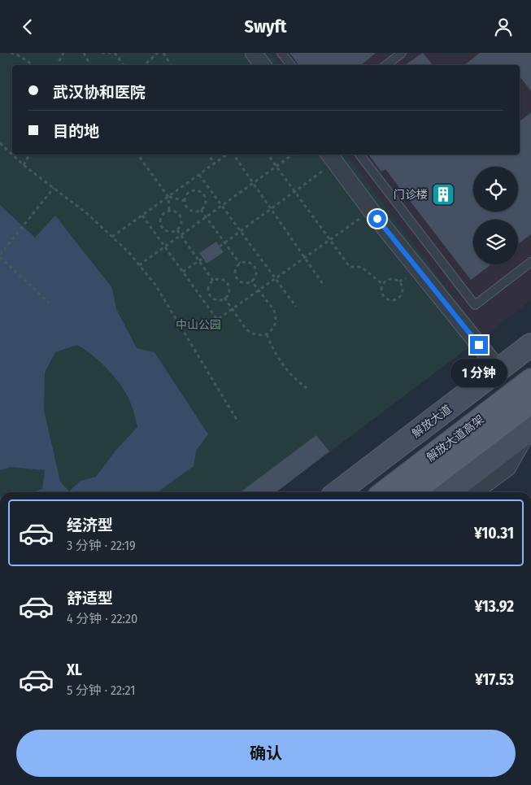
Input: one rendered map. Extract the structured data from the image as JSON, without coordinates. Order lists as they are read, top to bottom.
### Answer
{
  "streets": {
    "main road": ["解放大道", "解放大道高架"]
  },
  "parks": ["中山公园"],
  "places": {
    "building": ["门诊楼"]
  },
  "page": {
    "header": "Swyft",
    "banner": ["武汉协和医院", "目的地"],
    "bubble": "1 分钟",
    "list": [
      {
        "name": "经济型",
        "note": "3 分钟 · 22:19",
        "value": "¥10.31"
      },
      {
        "name": "舒适型",
        "note": "4 分钟 · 22:20",
        "value": "¥13.92"
      },
      {
        "name": "XL",
        "note": "5 分钟 · 22:21",
        "value": "¥17.53"
      }
    ],
    "buttons": "确认"
  }
}
